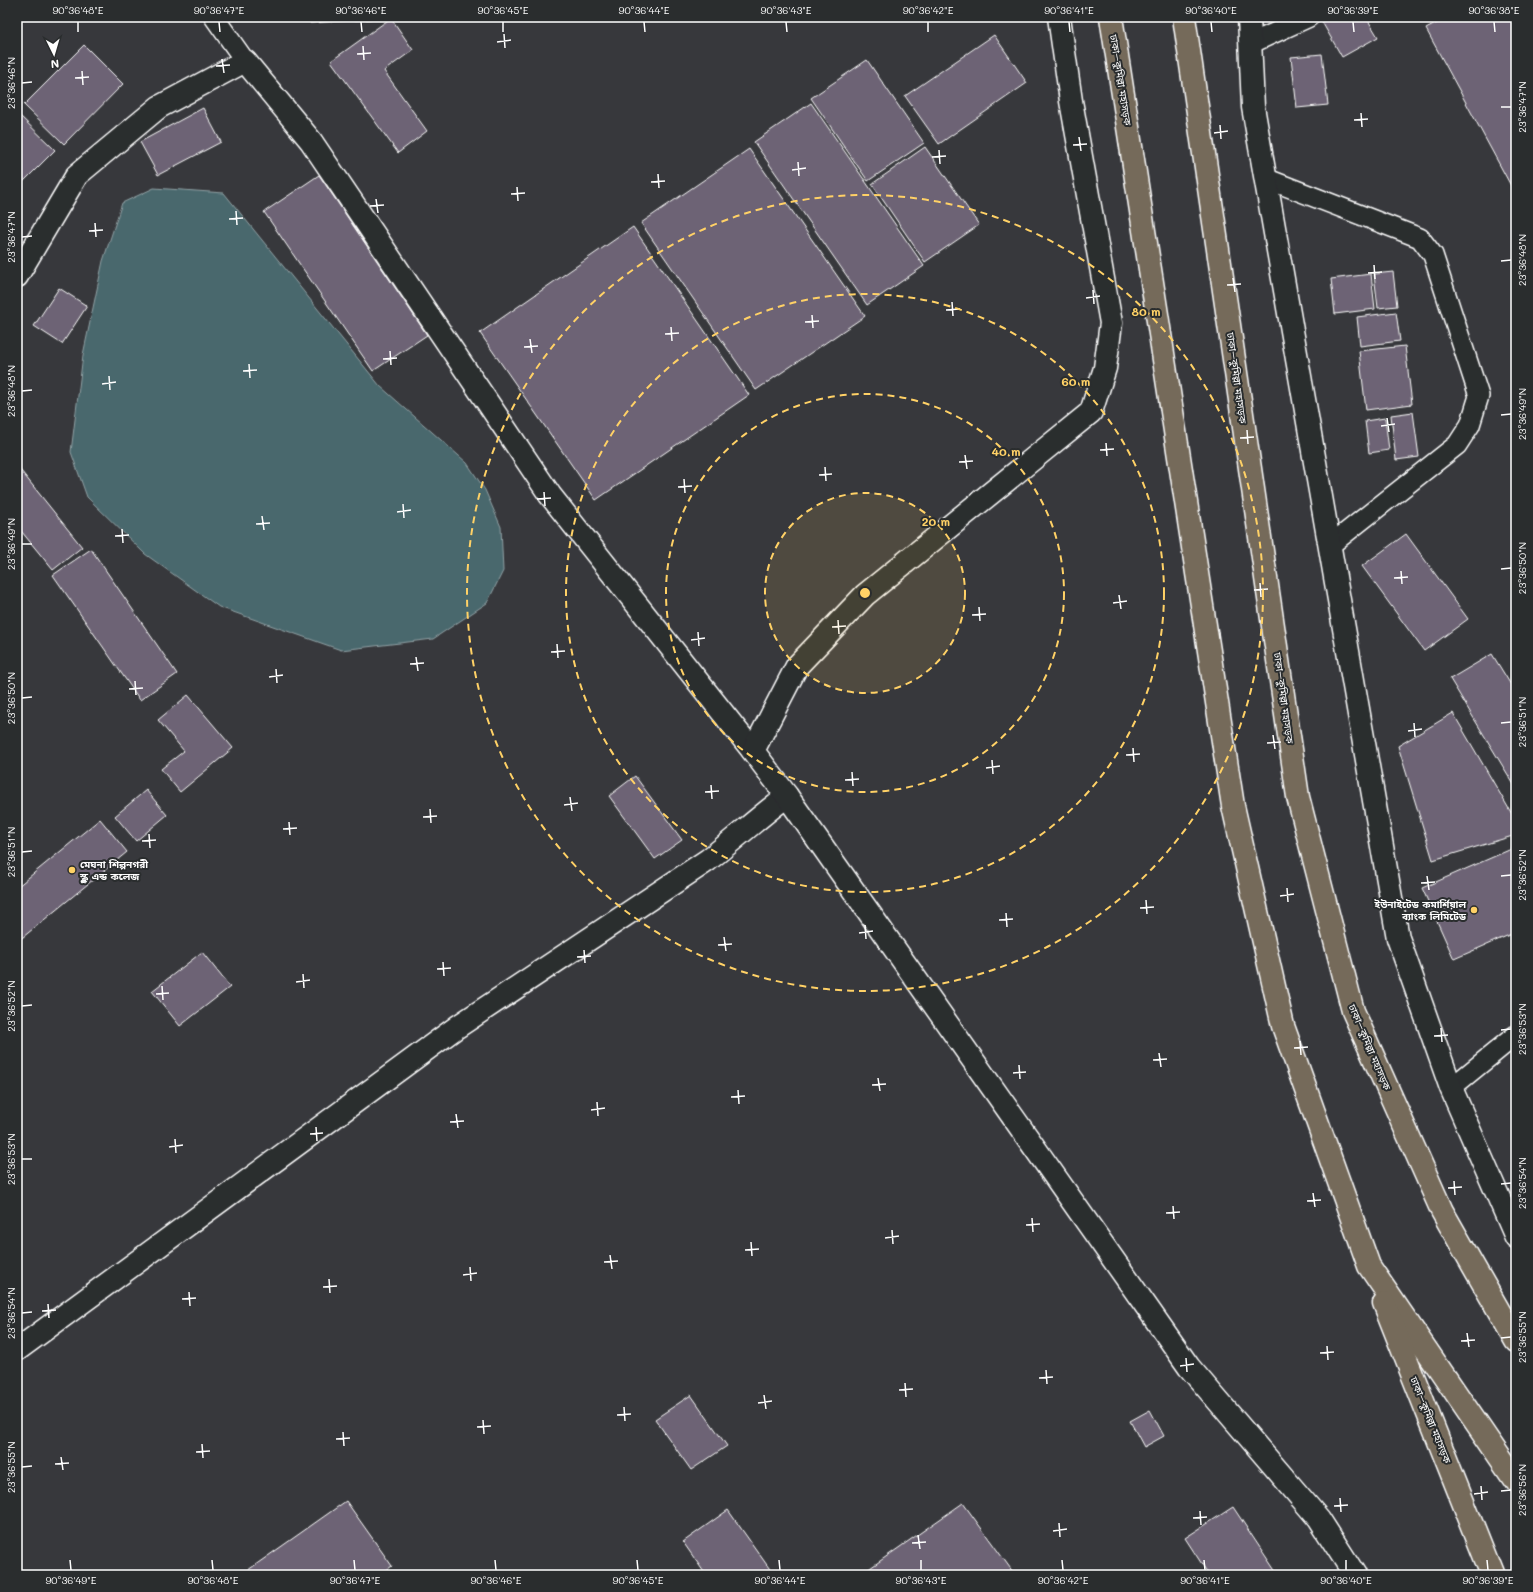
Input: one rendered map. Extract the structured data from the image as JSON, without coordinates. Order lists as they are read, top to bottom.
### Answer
{
  "streets": {
    "highway": ["ঢাকা–কুমিল্লা মহাসড়ক"]
  },
  "places": ["মেঘনা শিল্পনগরী স্কুল এন্ড কলেজ", "ইউনাইটেড কমার্শিয়াল ব্যাংক লিমিটেড"],
  "north": "bottom",
  "coordinates": [
    "90°36'48\"E",
    "90°36'47\"E",
    "90°36'46\"E",
    "90°36'45\"E",
    "90°36'44\"E",
    "90°36'43\"E",
    "90°36'42\"E",
    "90°36'41\"E",
    "90°36'40\"E",
    "90°36'39\"E",
    "90°36'38\"E",
    "23°36'46\"N",
    "23°36'47\"N",
    "23°36'48\"N",
    "23°36'49\"N",
    "23°36'50\"N",
    "23°36'51\"N",
    "23°36'52\"N",
    "23°36'53\"N",
    "23°36'54\"N",
    "23°36'55\"N",
    "23°36'56\"N",
    "90°36'49\"E"
  ],
  "rings": [
    "80 m",
    "60 m",
    "40 m",
    "20 m"
  ]
}
